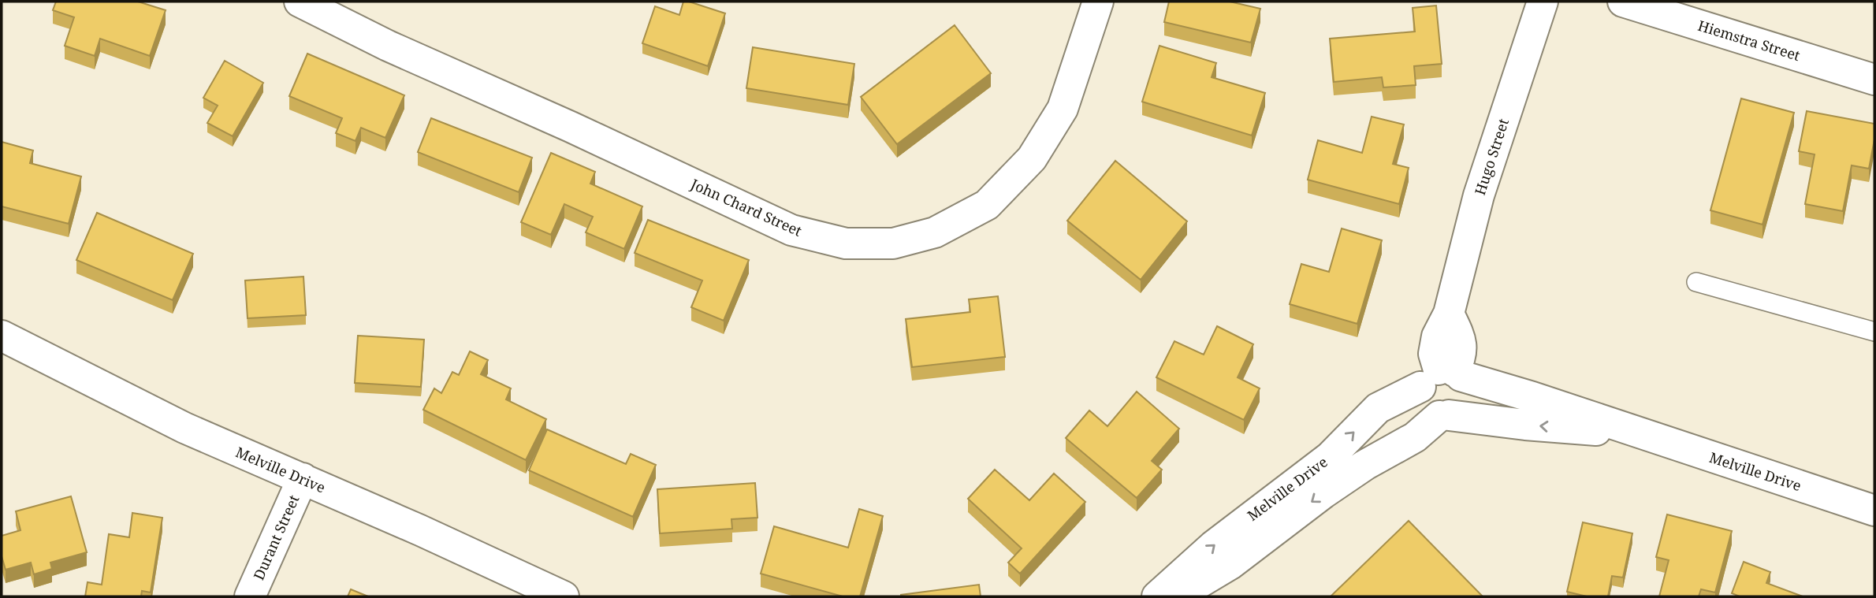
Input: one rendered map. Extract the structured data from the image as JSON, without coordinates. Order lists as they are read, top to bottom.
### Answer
{
  "streets": {
    "street": [
      "Hiemstra Street",
      "Hugo Street",
      "John Chard Street",
      "Melville Drive",
      "Durant Street"
    ]
  },
  "crossings": [
    ["Hugo Street", "Melville Drive"],
    ["Melville Drive", "Durant Street"]
  ]
}
